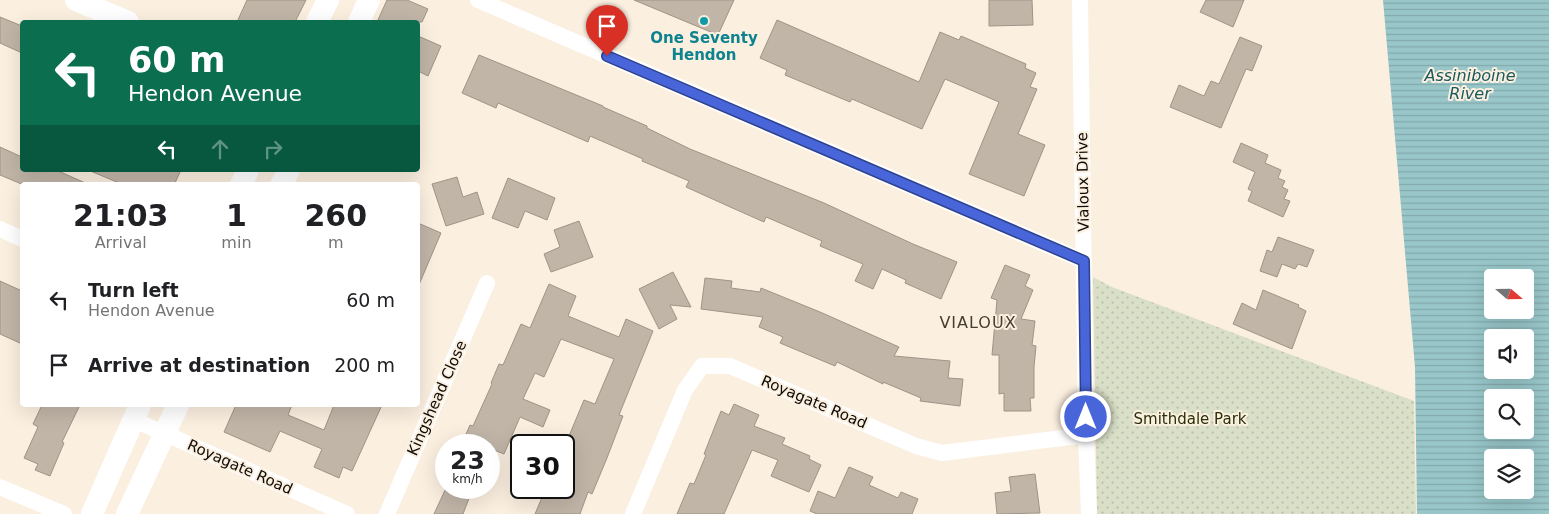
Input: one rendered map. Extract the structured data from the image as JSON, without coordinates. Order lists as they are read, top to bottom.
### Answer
{
  "streets": {
    "street": ["Vialoux Drive", "Kingshead Close", "Royagate Road"]
  },
  "crossings": [
    ["Vialoux Drive", "Royagate Road"]
  ],
  "districts": ["VIALOUX"],
  "water": ["Assiniboine River"],
  "parks": ["Smithdale Park"],
  "places": ["One Seventy Hendon"],
  "north": "right",
  "page": {
    "turn": ["60 m", "Hendon Avenue"],
    "eta": [
      "21:03",
      "Arrival",
      "1",
      "min",
      "260",
      "m"
    ],
    "list": [
      {
        "name": "Turn left",
        "note": "Hendon Avenue",
        "value": "60 m"
      },
      {
        "name": "Arrive at destination",
        "value": "200 m"
      }
    ],
    "speed": "23 km/h",
    "limit": "30"
  }
}
